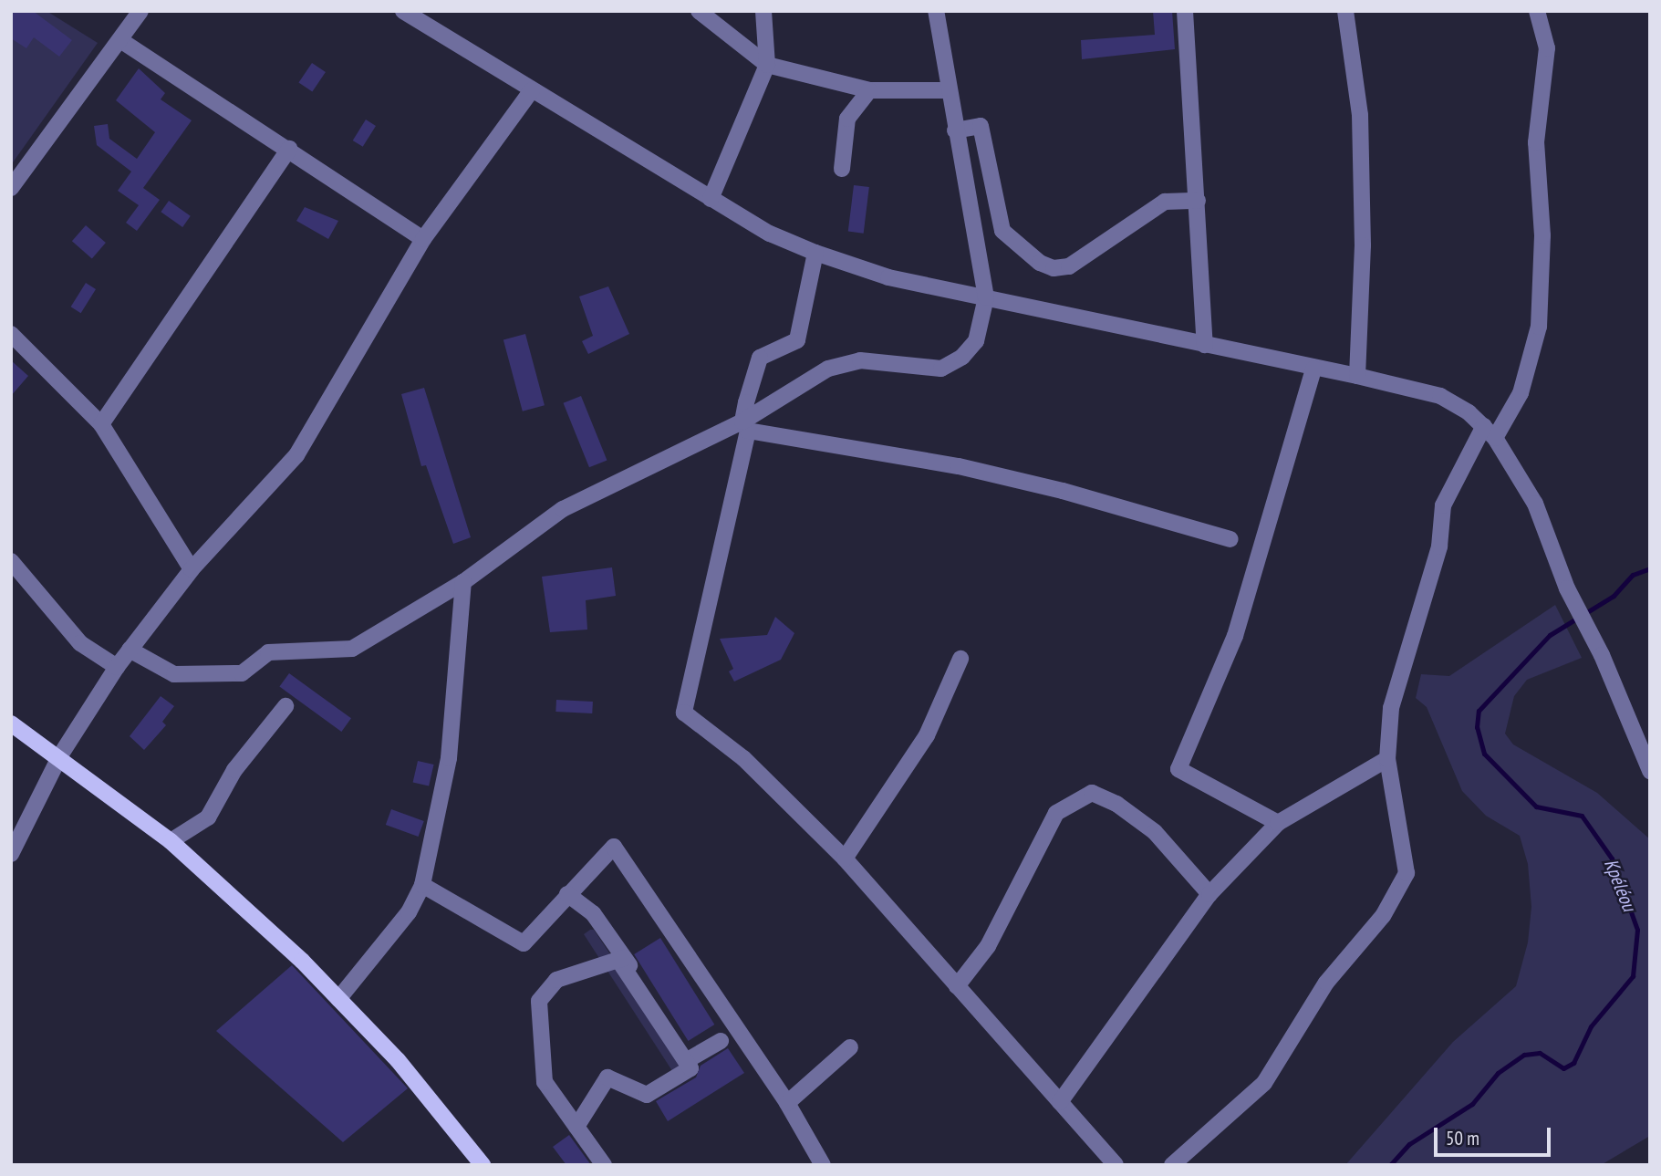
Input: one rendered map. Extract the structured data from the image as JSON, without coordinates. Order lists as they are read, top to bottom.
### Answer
{
  "water": ["Kpéléou"],
  "scale_bar": "50 m"
}
